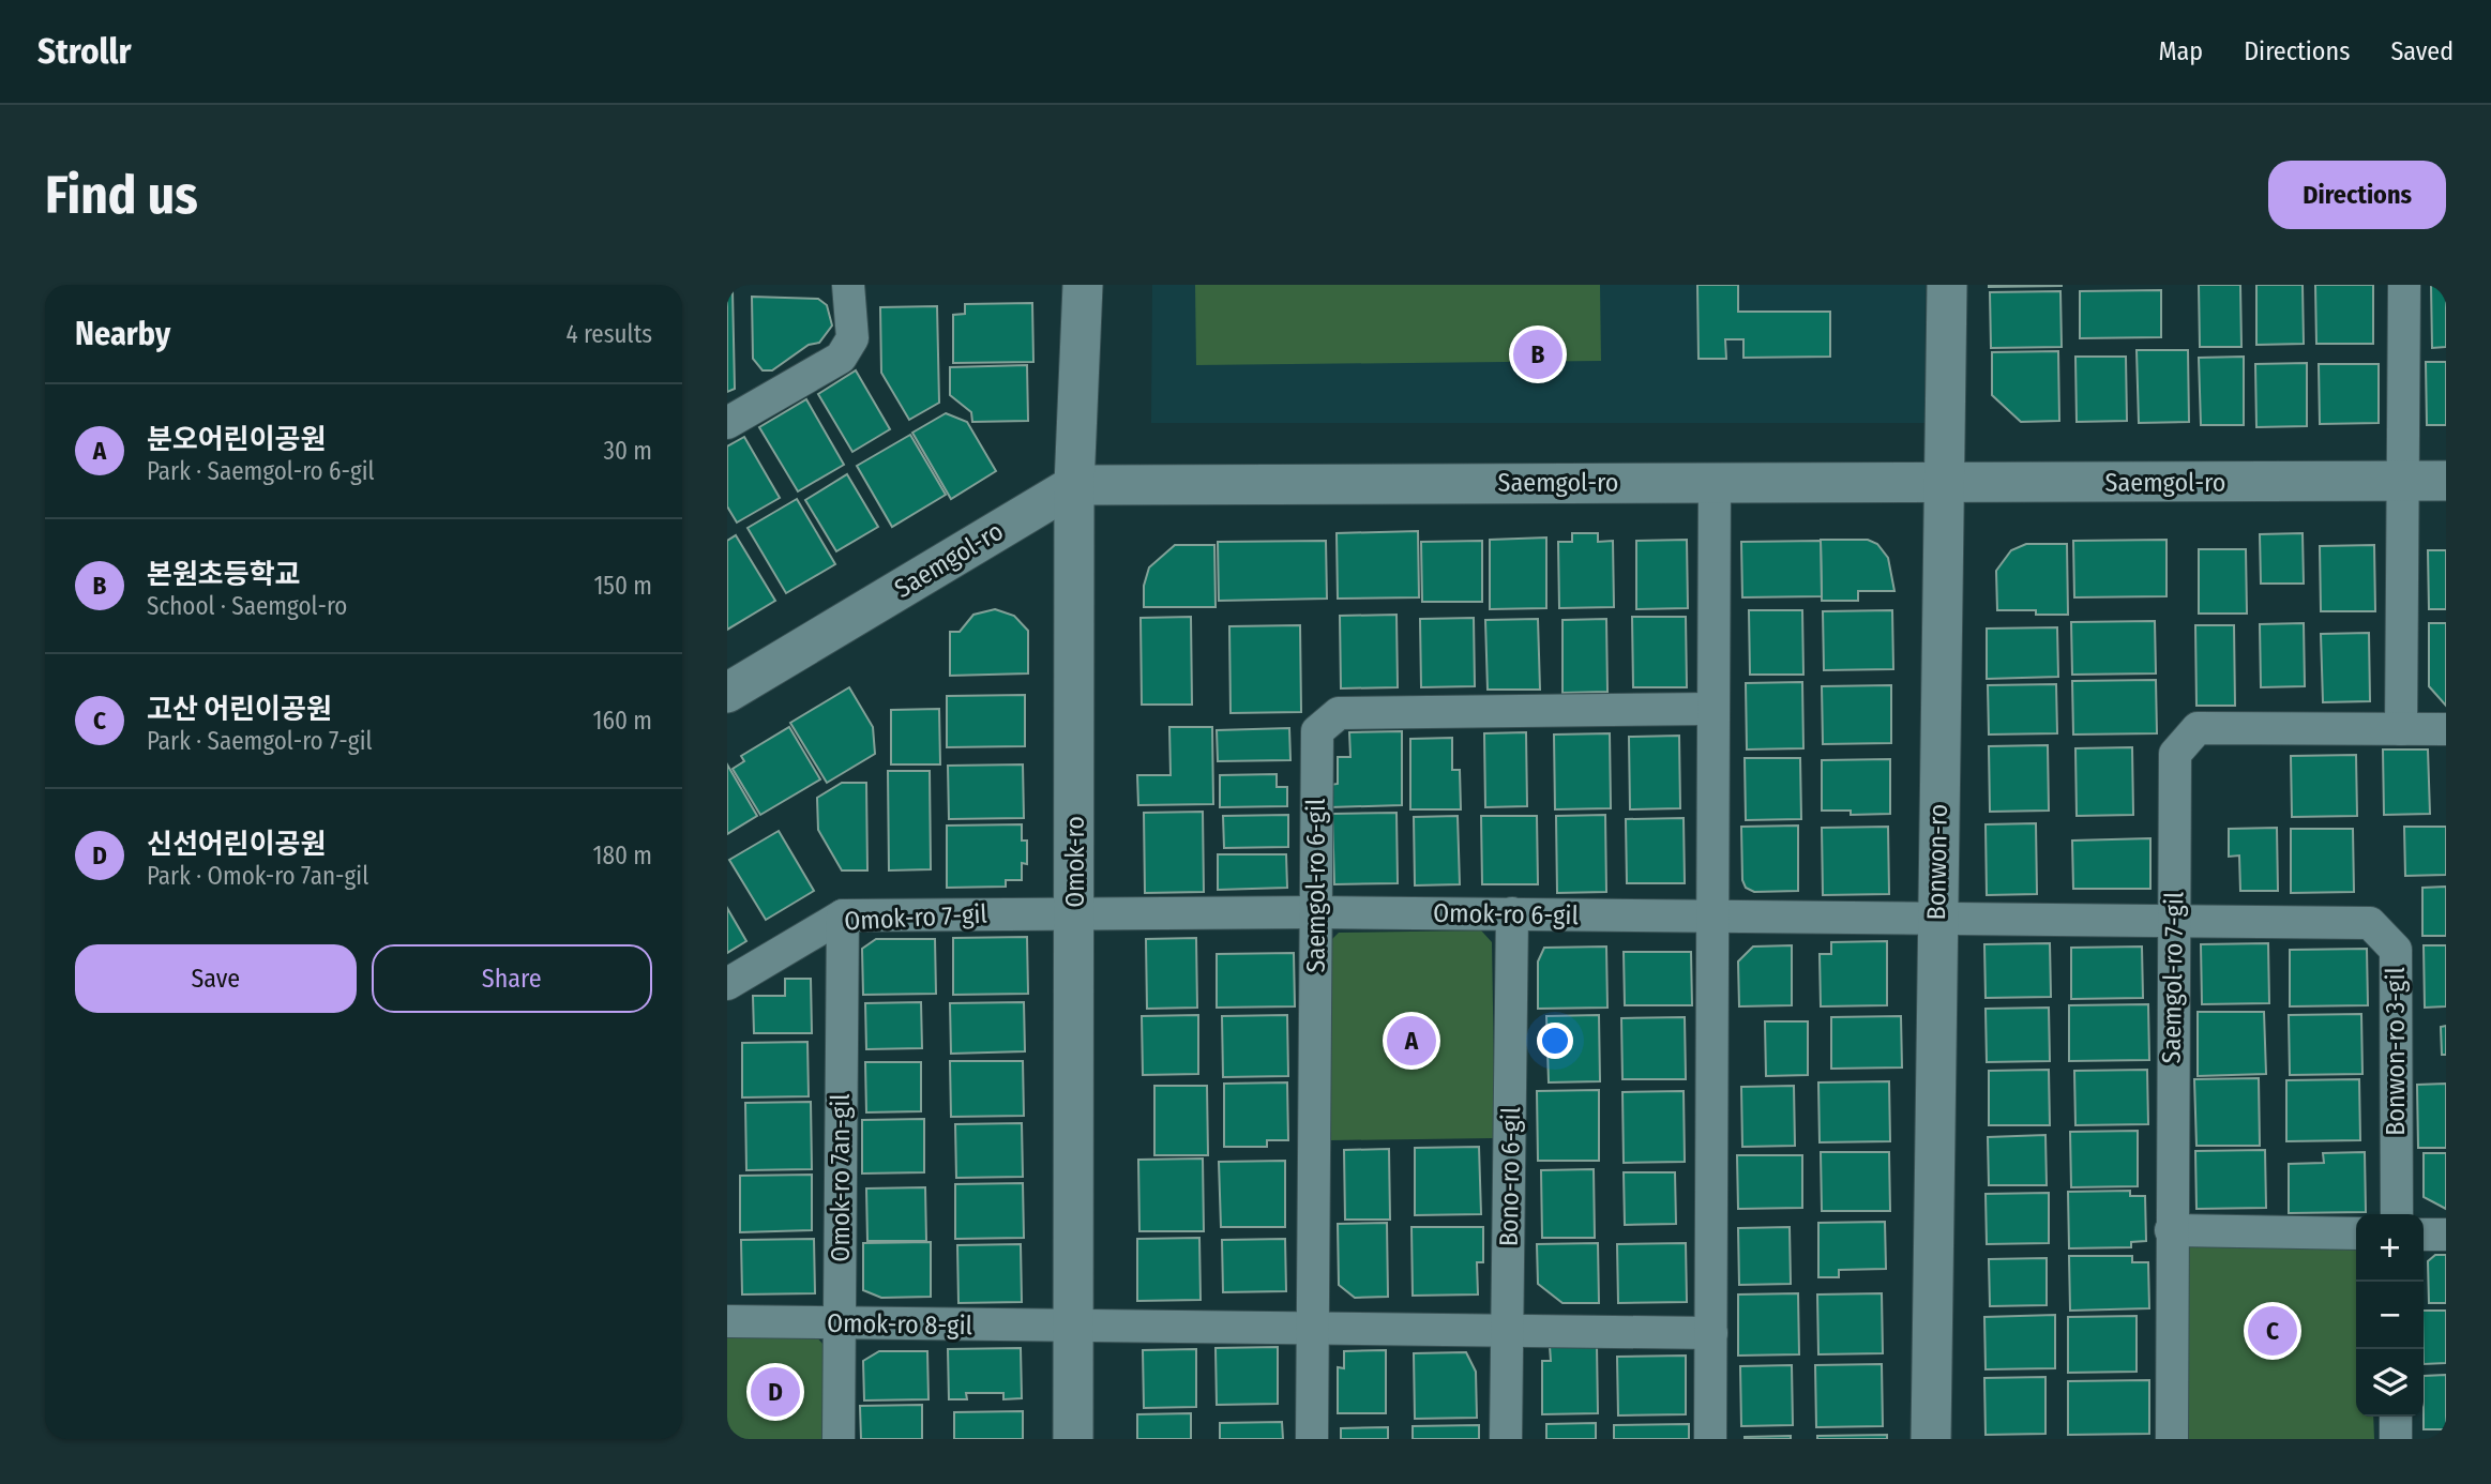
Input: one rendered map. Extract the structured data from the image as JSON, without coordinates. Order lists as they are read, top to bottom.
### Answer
{
  "streets": {
    "street": [
      "Saemgol-ro",
      "Omok-ro",
      "Bonwon-ro",
      "Saemgol-ro 6-gil",
      "Omok-ro 6-gil",
      "Omok-ro 7-gil",
      "Saemgol-ro 7-gil",
      "Bonwon-ro 3-gil",
      "Bono-ro 6-gil",
      "Omok-ro 7an-gil",
      "Omok-ro 8-gil"
    ]
  },
  "crossings": [
    ["Saemgol-ro", "Omok-ro"],
    ["Saemgol-ro", "Bonwon-ro"],
    ["Omok-ro", "Omok-ro 6-gil"],
    ["Omok-ro", "Omok-ro 7-gil"],
    ["Omok-ro", "Omok-ro 8-gil"],
    ["Bonwon-ro", "Omok-ro 6-gil"],
    ["Bonwon-ro", "Bonwon-ro 3-gil"],
    ["Saemgol-ro 6-gil", "Omok-ro 6-gil"],
    ["Saemgol-ro 6-gil", "Omok-ro 8-gil"],
    ["Omok-ro 6-gil", "Omok-ro 7-gil"],
    ["Omok-ro 6-gil", "Bonwon-ro 3-gil"],
    ["Omok-ro 6-gil", "Bono-ro 6-gil"],
    ["Omok-ro 7-gil", "Omok-ro 7an-gil"],
    ["Saemgol-ro 7-gil", "Bonwon-ro 3-gil"],
    ["Bono-ro 6-gil", "Omok-ro 8-gil"],
    ["Omok-ro 7an-gil", "Omok-ro 8-gil"]
  ],
  "page": {
    "header": "Strollr",
    "nav": ["Map", "Directions", "Saved"],
    "buttons": [
      "Directions",
      ["Save", "Share"]
    ],
    "title": "Find us",
    "heading": ["Nearby", "4 results"],
    "pins": [
      "B",
      "A",
      "C",
      "D"
    ],
    "list": [
      {
        "mark": "A",
        "name": "분오어린이공원",
        "note": "Park · Saemgol-ro 6-gil",
        "value": "30 m"
      },
      {
        "mark": "B",
        "name": "본원초등학교",
        "note": "School · Saemgol-ro",
        "value": "150 m"
      },
      {
        "mark": "C",
        "name": "고산 어린이공원",
        "note": "Park · Saemgol-ro 7-gil",
        "value": "160 m"
      },
      {
        "mark": "D",
        "name": "신선어린이공원",
        "note": "Park · Omok-ro 7an-gil",
        "value": "180 m"
      }
    ],
    "map_buttons": ["+", "−"]
  }
}
